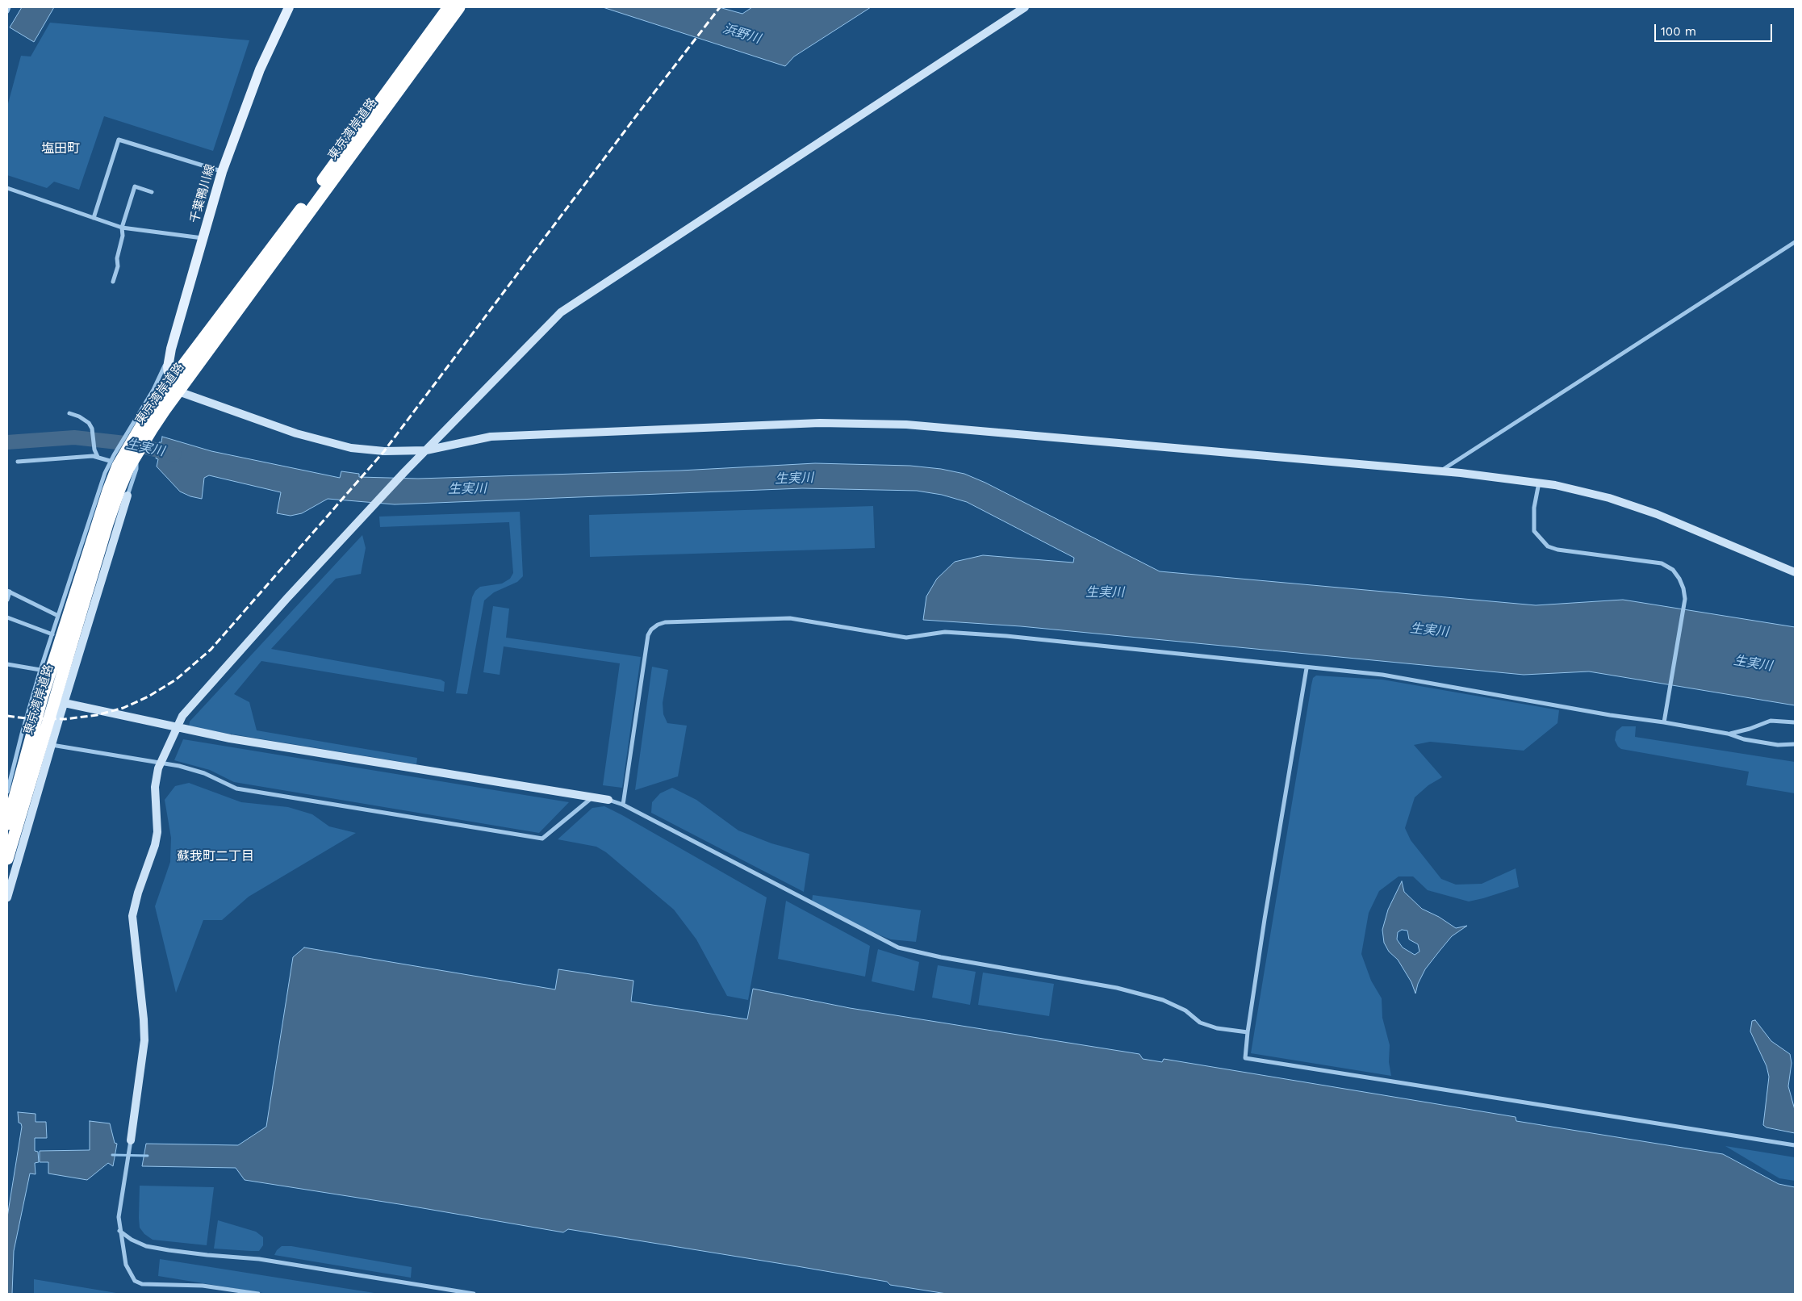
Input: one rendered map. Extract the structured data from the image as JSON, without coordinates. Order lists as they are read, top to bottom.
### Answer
{
  "streets": {
    "highway": ["東京湾岸道路"],
    "main road": ["千葉鴨川線"]
  },
  "crossings": [
    ["東京湾岸道路", "千葉鴨川線"]
  ],
  "districts": ["塩田町", "蘇我町二丁目"],
  "water": ["浜野川", "生実川"],
  "scale_bar": "100 m"
}
